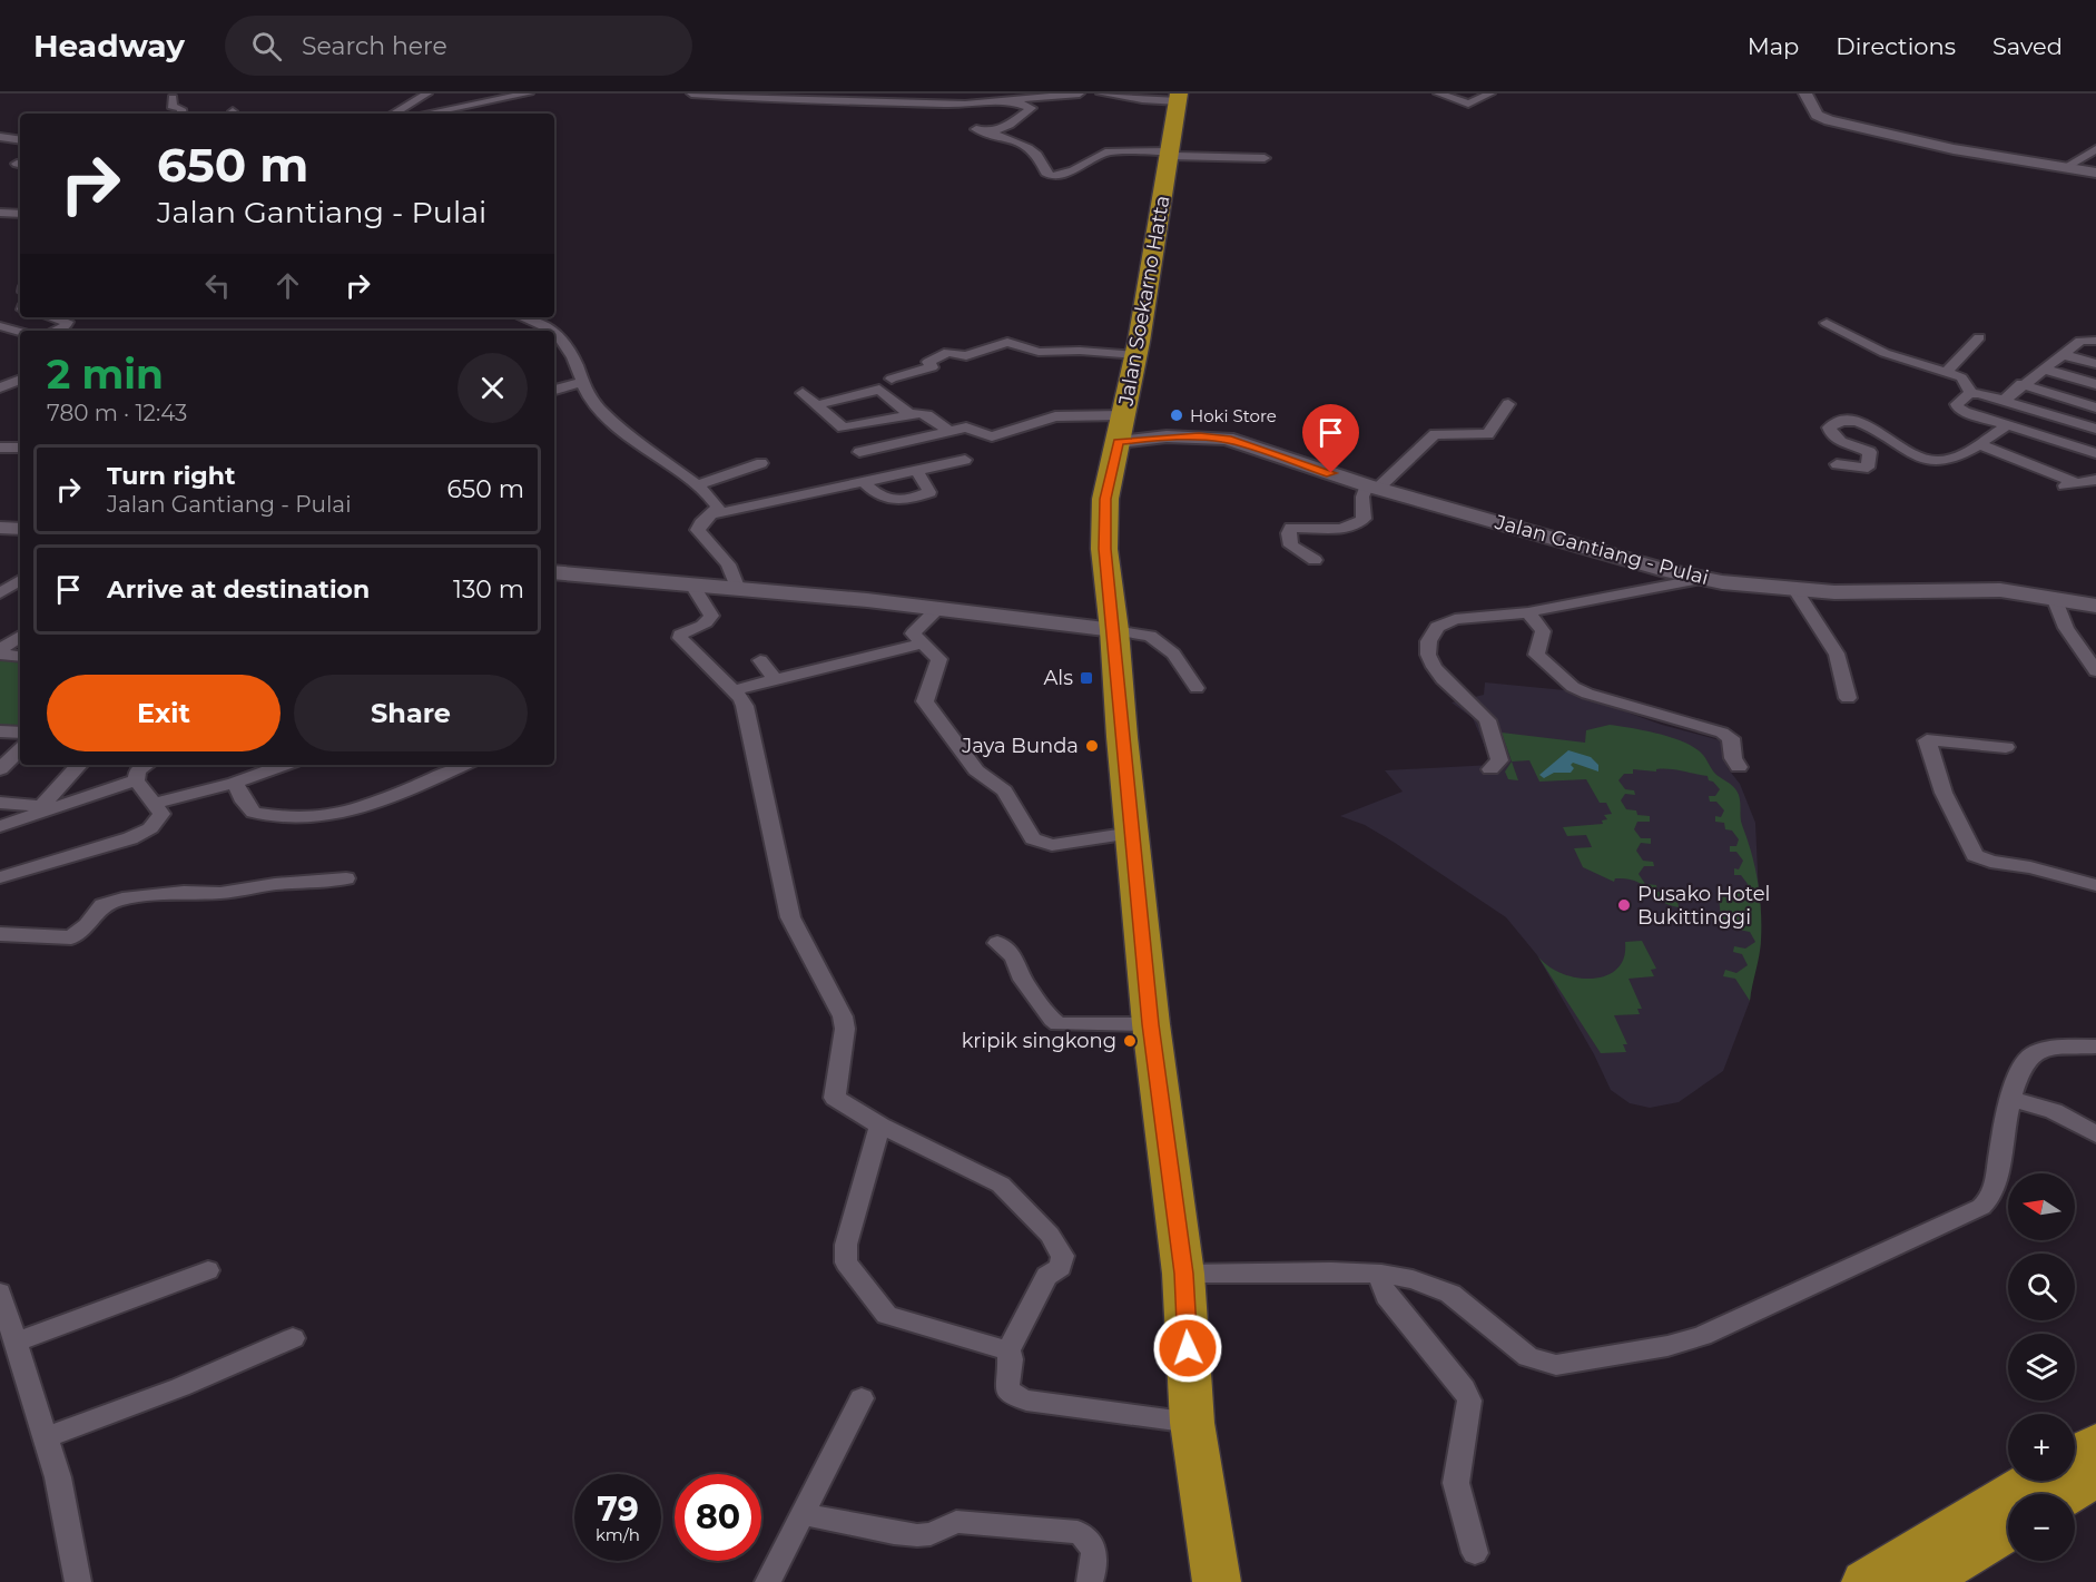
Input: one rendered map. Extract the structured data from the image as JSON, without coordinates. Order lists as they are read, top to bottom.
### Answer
{
  "streets": {
    "highway": ["Jalan Soekarno Hatta"],
    "street": ["Jalan Gantiang - Pulai"]
  },
  "crossings": [
    ["Jalan Soekarno Hatta", "Jalan Gantiang - Pulai"]
  ],
  "places": {
    "other": [
      "Hoki Store",
      "Jaya Bunda",
      "Pusako Hotel Bukittinggi",
      "kripik singkong"
    ],
    "transit": ["Als"]
  },
  "north": "left",
  "page": {
    "header": "Headway",
    "search": "Search here",
    "nav": ["Map", "Directions", "Saved"],
    "turn": ["650 m", "Jalan Gantiang - Pulai"],
    "heading": ["2 min", "780 m · 12:43"],
    "list": [
      {
        "name": "Turn right",
        "note": "Jalan Gantiang - Pulai",
        "value": "650 m"
      },
      {
        "name": "Arrive at destination",
        "value": "130 m"
      }
    ],
    "buttons": ["Exit", "Share"],
    "map_buttons": ["+", "−"],
    "speed": "79 km/h",
    "limit": "80"
  }
}
